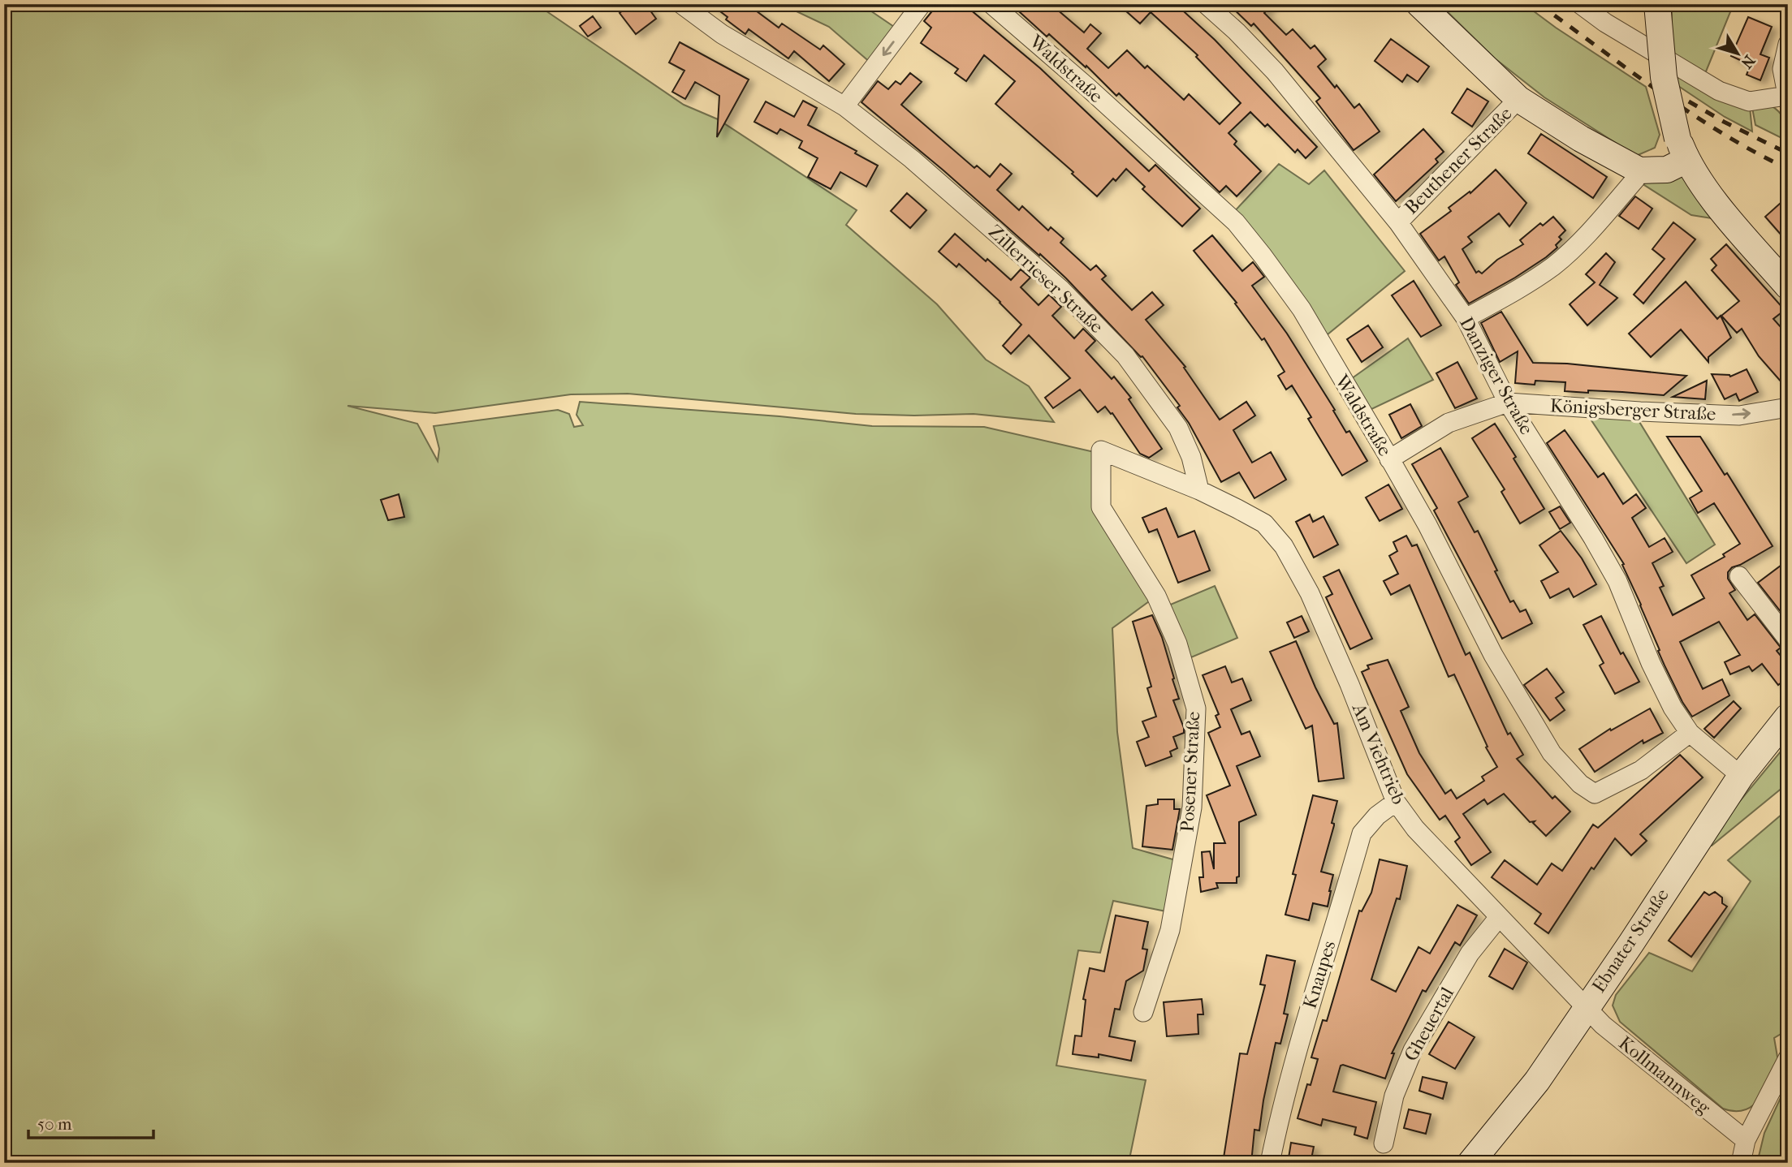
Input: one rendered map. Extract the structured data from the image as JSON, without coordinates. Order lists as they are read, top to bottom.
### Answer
{
  "streets": {
    "main road": ["Ebnater Straße"],
    "street": [
      "Waldstraße",
      "Beuthener Straße",
      "Zillerrieser Straße",
      "Danziger Straße",
      "Königsberger Straße",
      "Am Viehtrieb",
      "Posener Straße",
      "Knaupes",
      "Gheuertal",
      "Kollmannweg"
    ]
  },
  "crossings": [
    ["Waldstraße", "Danziger Straße"],
    ["Waldstraße", "Königsberger Straße"],
    ["Beuthener Straße", "Danziger Straße"],
    ["Zillerrieser Straße", "Am Viehtrieb"],
    ["Zillerrieser Straße", "Posener Straße"],
    ["Danziger Straße", "Königsberger Straße"],
    ["Danziger Straße", "Ebnater Straße"],
    ["Am Viehtrieb", "Posener Straße"],
    ["Am Viehtrieb", "Ebnater Straße"],
    ["Am Viehtrieb", "Knaupes"],
    ["Am Viehtrieb", "Gheuertal"],
    ["Am Viehtrieb", "Kollmannweg"],
    ["Ebnater Straße", "Kollmannweg"]
  ],
  "one_way": ["Königsberger Straße"],
  "scale_bar": "50 m",
  "north": "bottom right"
}
